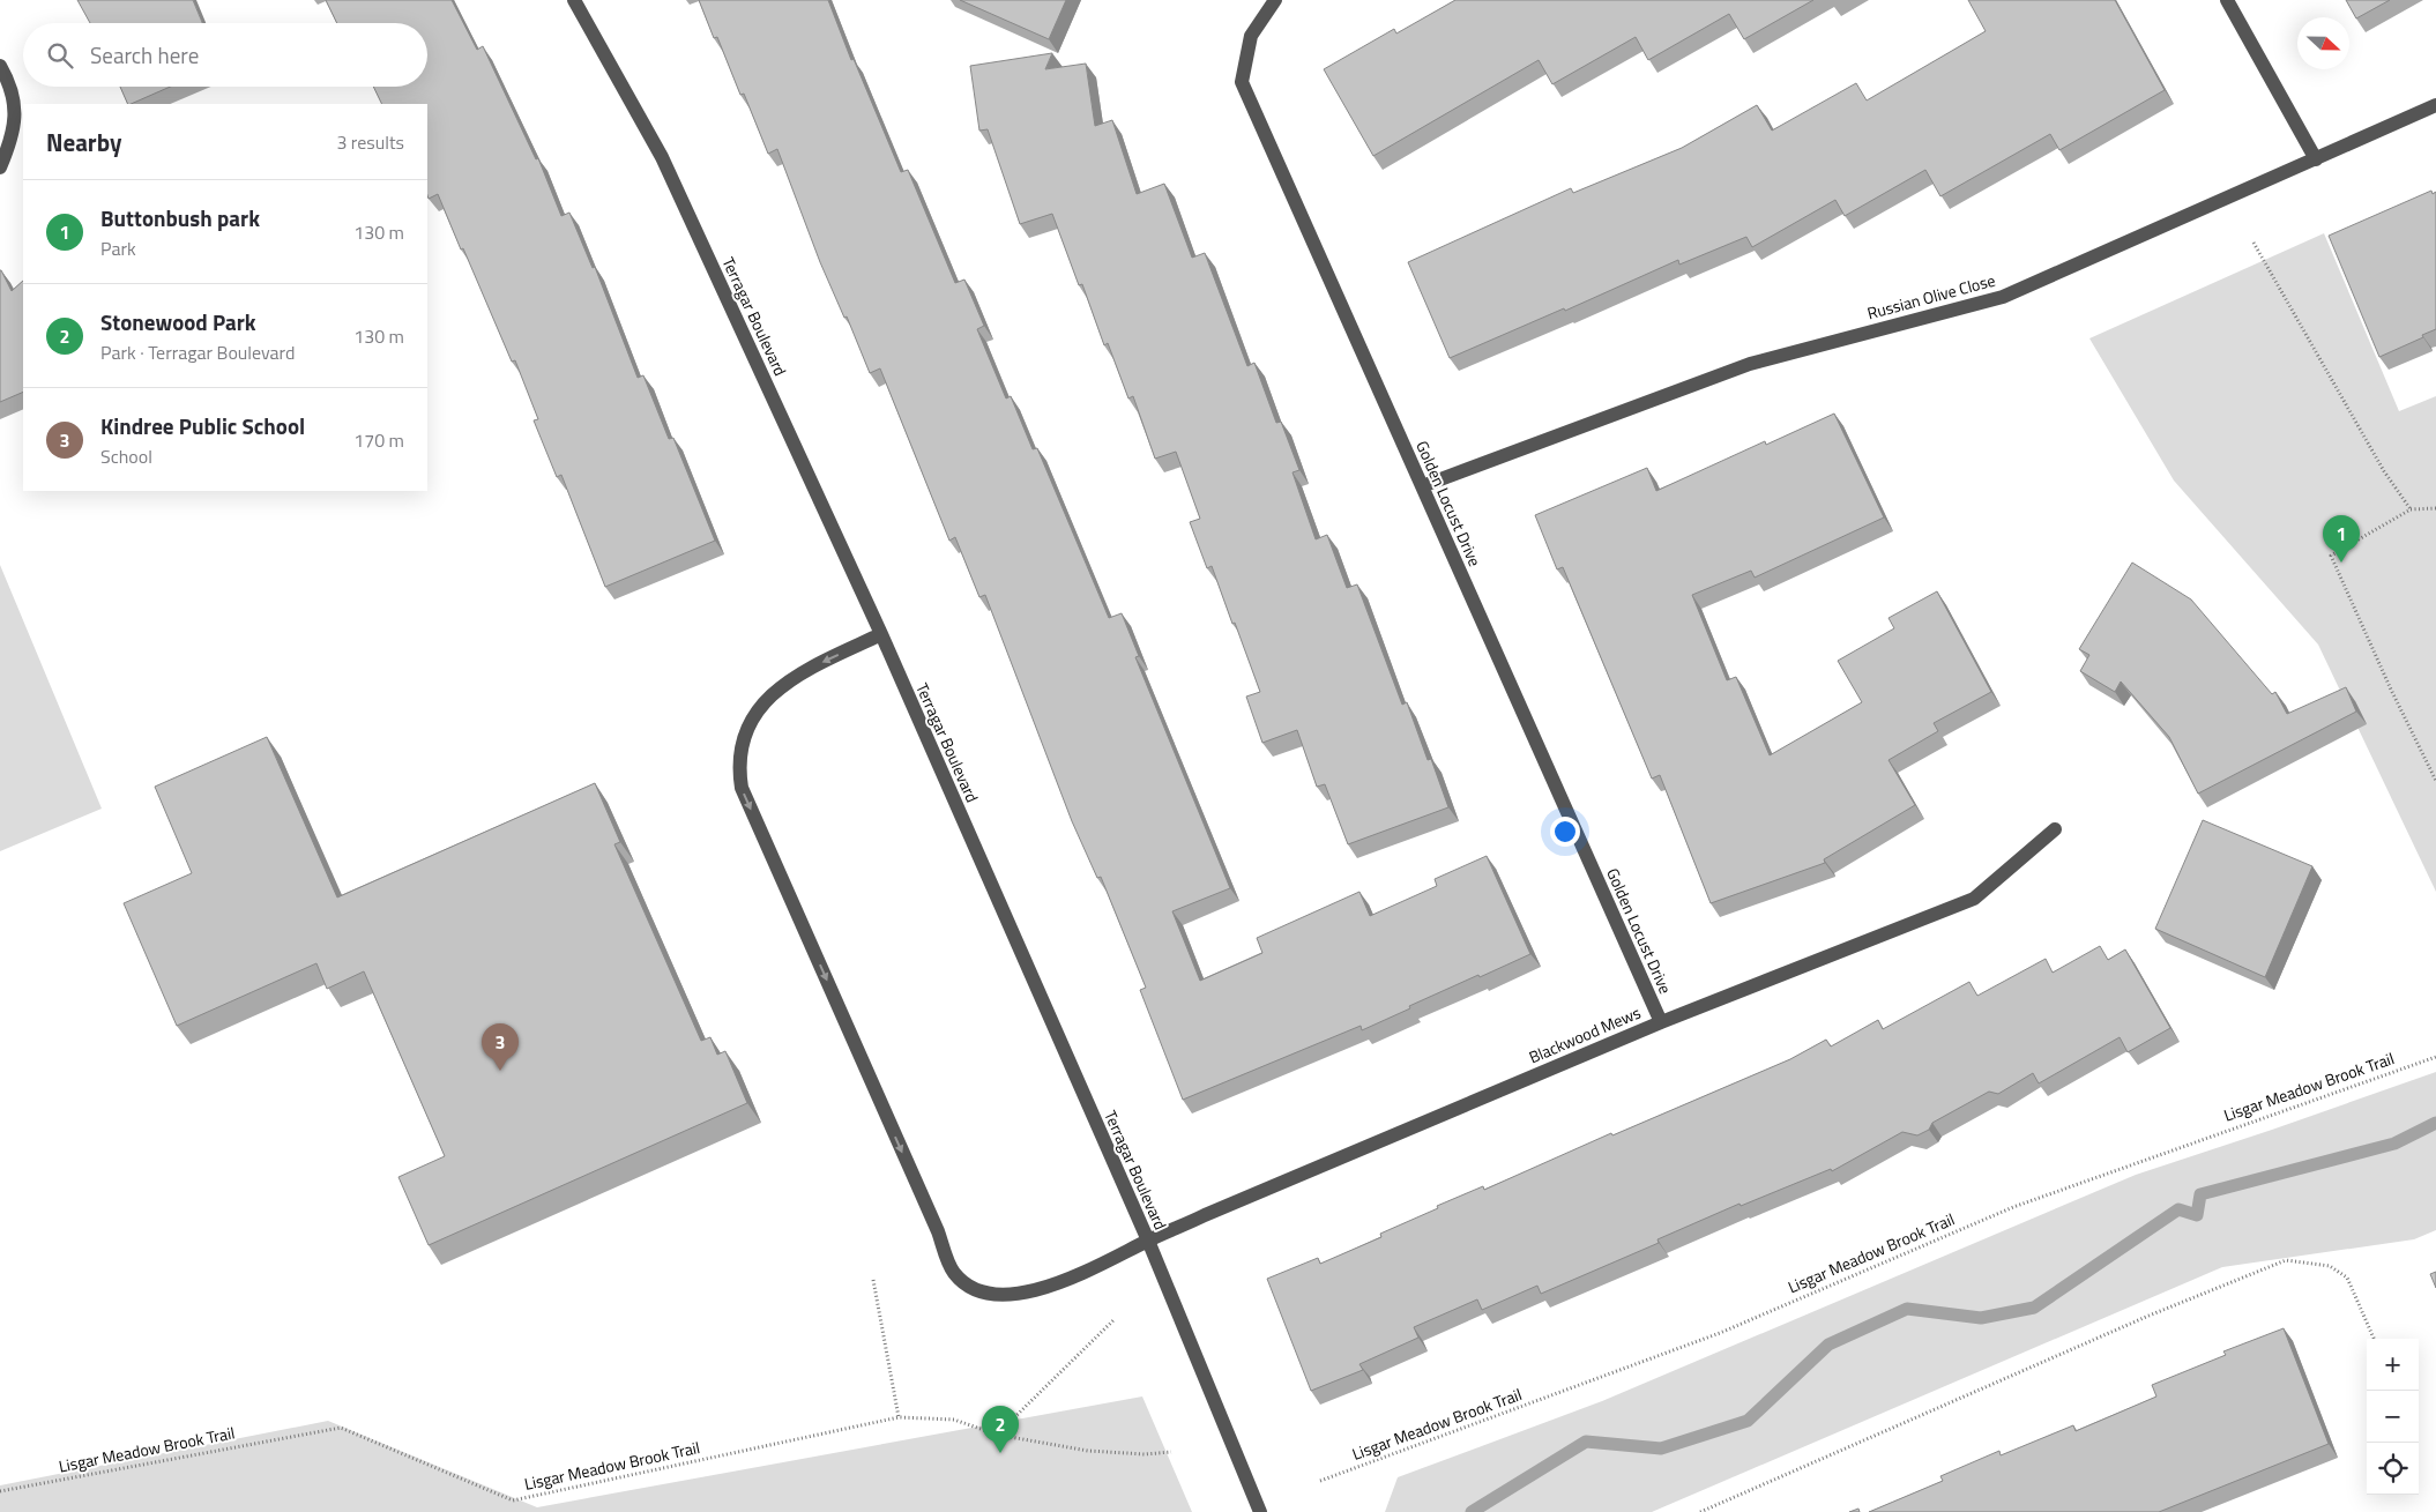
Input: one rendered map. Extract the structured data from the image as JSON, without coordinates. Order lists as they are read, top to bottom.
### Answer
{
  "streets": {
    "street": [
      "Russian Olive Close",
      "Terragar Boulevard",
      "Golden Locust Drive",
      "Blackwood Mews"
    ],
    "path": ["Lisgar Meadow Brook Trail"]
  },
  "crossings": [
    ["Russian Olive Close", "Golden Locust Drive"],
    ["Terragar Boulevard", "Blackwood Mews"],
    ["Golden Locust Drive", "Blackwood Mews"]
  ],
  "north": "right",
  "page": {
    "search": "Search here",
    "heading": ["Nearby", "3 results"],
    "list": [
      {
        "mark": "1",
        "name": "Buttonbush park",
        "note": "Park",
        "value": "130 m"
      },
      {
        "mark": "2",
        "name": "Stonewood Park",
        "note": "Park · Terragar Boulevard",
        "value": "130 m"
      },
      {
        "mark": "3",
        "name": "Kindree Public School",
        "note": "School",
        "value": "170 m"
      }
    ],
    "pins": ["1", "3", "2"],
    "map_buttons": ["+", "−"]
  }
}
